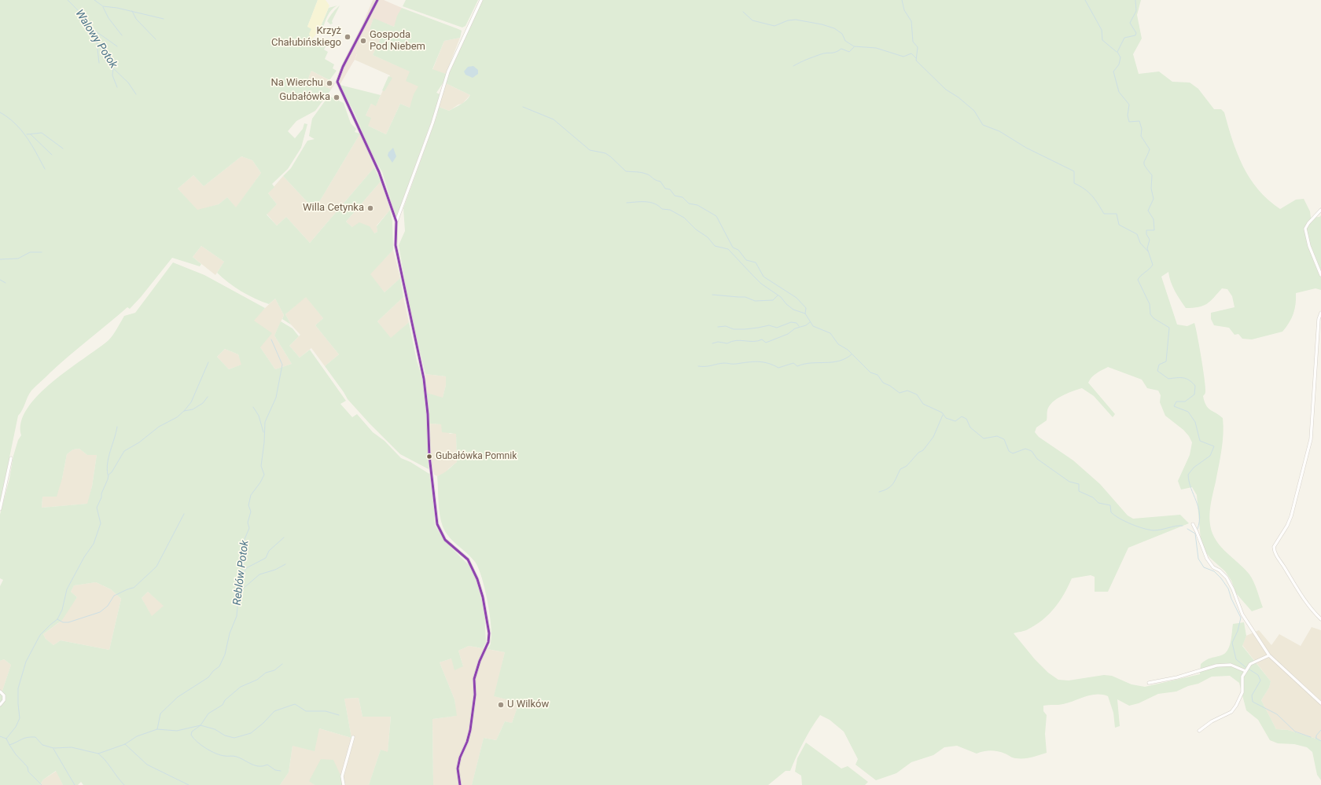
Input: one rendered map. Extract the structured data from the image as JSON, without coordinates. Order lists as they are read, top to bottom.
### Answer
{
  "water": ["Walowy Potok", "Reblów Potok"],
  "places": [
    "Krzyż Chałubińskiego",
    "Gospoda Pod Niebem",
    "Na Wierchu",
    "Gubałówka",
    "Willa Cetynka",
    "Gubałówka Pomnik",
    "U Wilków"
  ]
}
